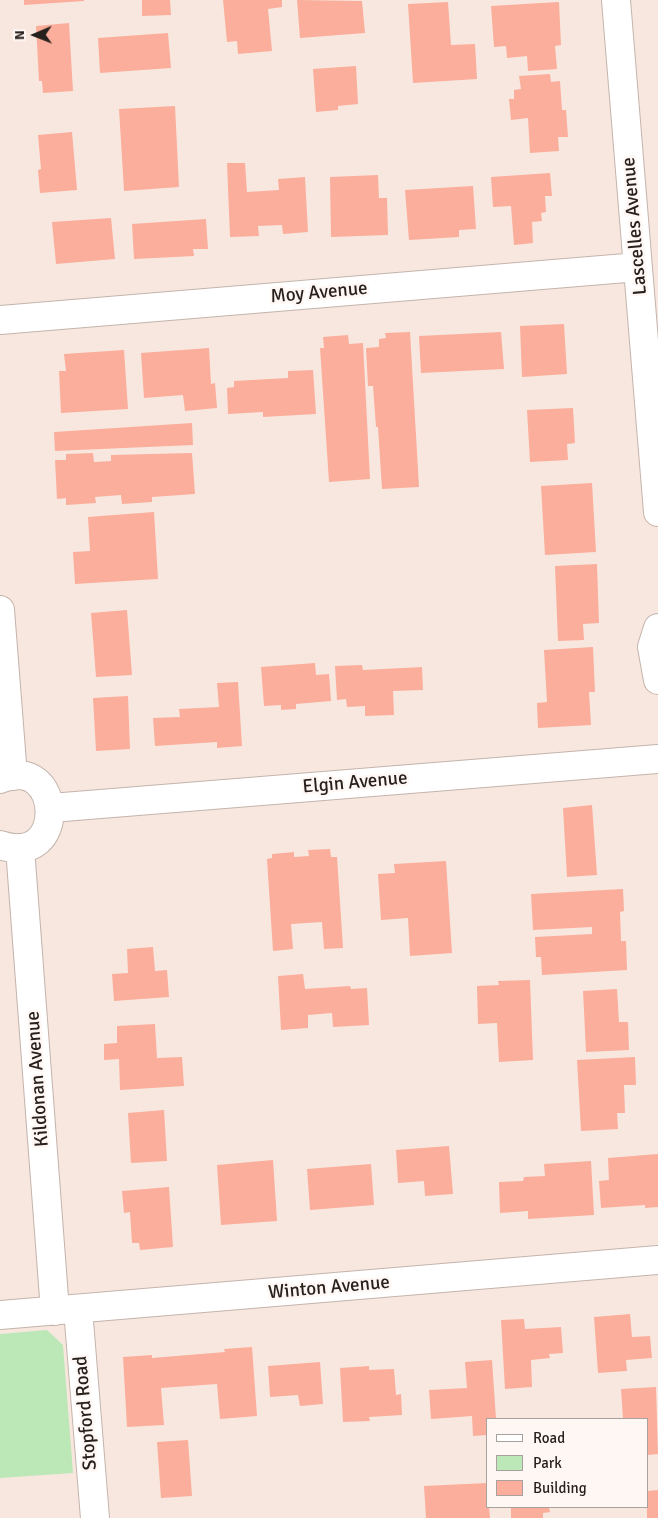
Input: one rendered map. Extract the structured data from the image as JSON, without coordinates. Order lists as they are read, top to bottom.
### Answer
{
  "streets": {
    "street": [
      "Lascelles Avenue",
      "Moy Avenue",
      "Elgin Avenue",
      "Kildonan Avenue",
      "Winton Avenue",
      "Stopford Road"
    ]
  },
  "crossings": [
    ["Lascelles Avenue", "Moy Avenue"],
    ["Kildonan Avenue", "Winton Avenue"],
    ["Kildonan Avenue", "Stopford Road"],
    ["Winton Avenue", "Stopford Road"]
  ],
  "legend": ["Road", "Park", "Building"],
  "north": "left"
}
